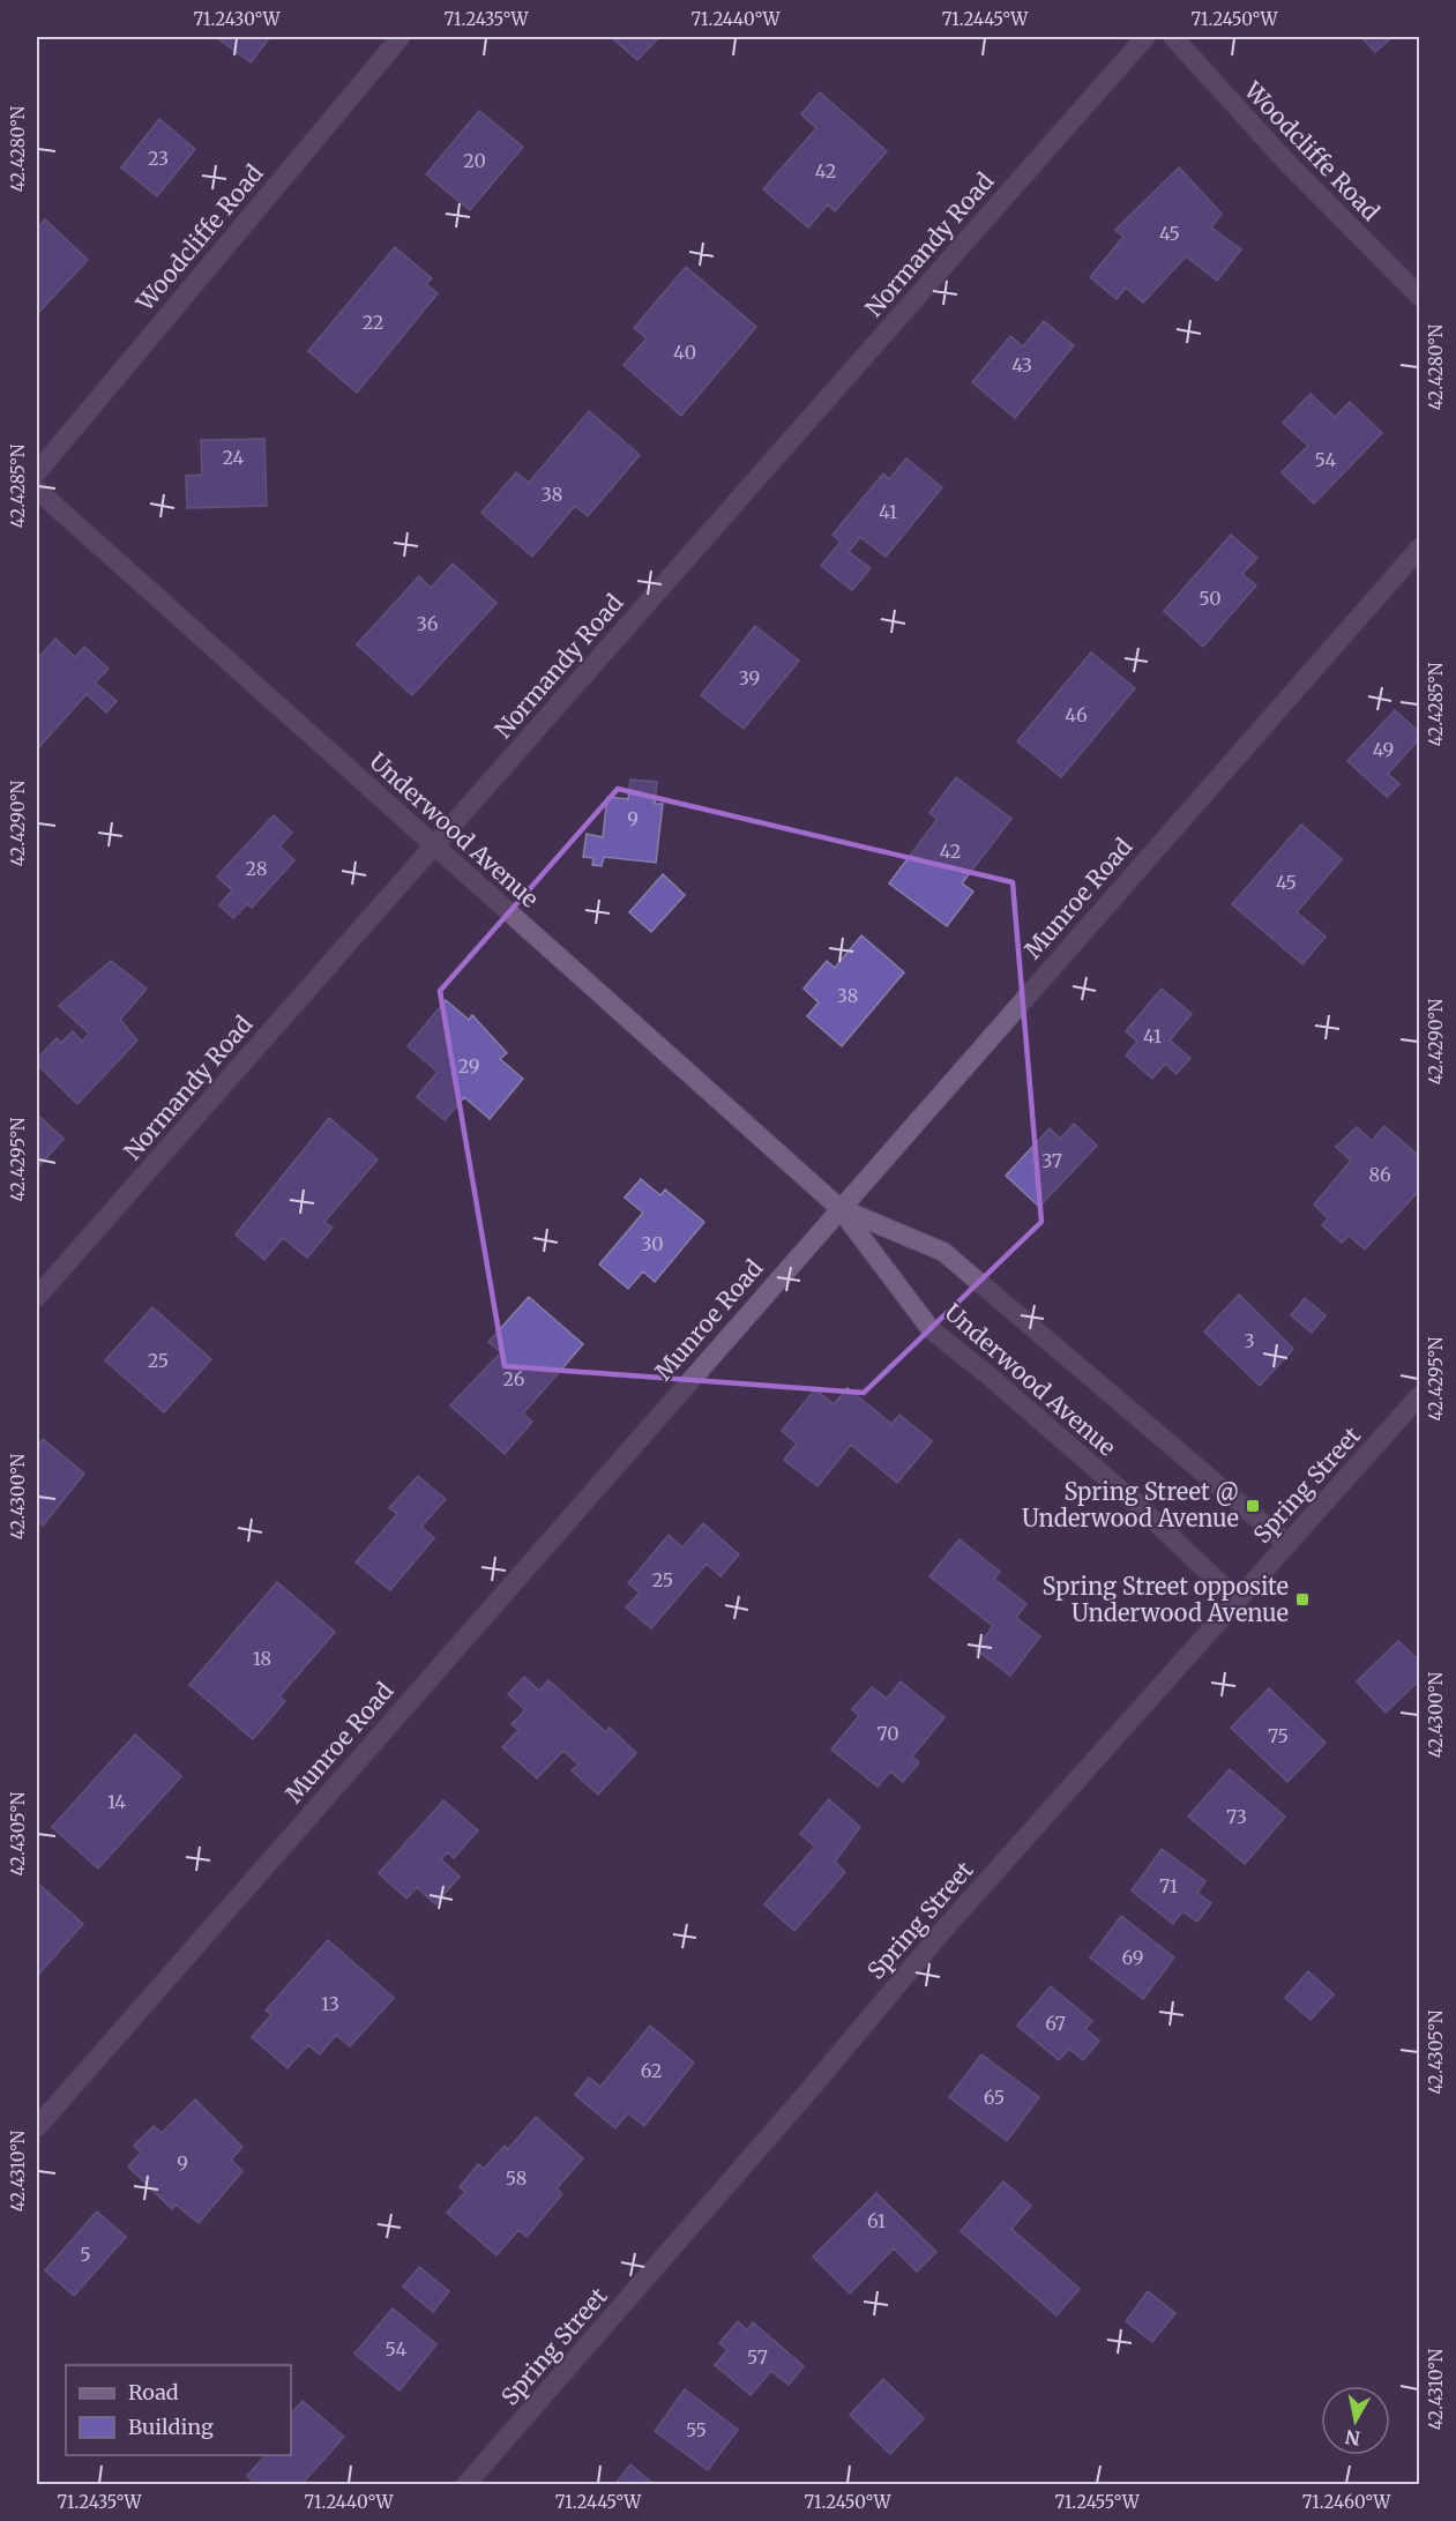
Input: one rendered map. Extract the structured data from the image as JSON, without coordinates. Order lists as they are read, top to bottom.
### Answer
{
  "streets": {
    "street": [
      "Woodcliffe Road",
      "Normandy Road",
      "Underwood Avenue",
      "Munroe Road",
      "Spring Street"
    ]
  },
  "crossings": [
    ["Normandy Road", "Underwood Avenue"],
    ["Underwood Avenue", "Munroe Road"],
    ["Underwood Avenue", "Spring Street"]
  ],
  "places": {
    "transit": ["Spring Street @ Underwood Avenue", "Spring Street opposite Underwood Avenue"]
  },
  "house_numbers": [
    "23",
    "20",
    "42",
    "45",
    "22",
    "40",
    "43",
    "24",
    "54",
    "38",
    "41",
    "50",
    "36",
    "39",
    "46",
    "49",
    "9",
    "42",
    "28",
    "45",
    "38",
    "41",
    "29",
    "37",
    "86",
    "30",
    "3",
    "25",
    "26",
    "25",
    "18",
    "70",
    "75",
    "14",
    "73",
    "71",
    "69",
    "13",
    "67",
    "62",
    "65",
    "9",
    "58",
    "61",
    "5",
    "54",
    "57",
    "55"
  ],
  "legend": ["Road", "Building"],
  "north": "bottom",
  "coordinates": [
    "71.2430°W",
    "71.2435°W",
    "71.2440°W",
    "71.2445°W",
    "71.2450°W",
    "42.4280°N",
    "42.4285°N",
    "42.4290°N",
    "42.4295°N",
    "42.4300°N",
    "42.4305°N",
    "42.4310°N",
    "71.2455°W",
    "71.2460°W"
  ]
}
